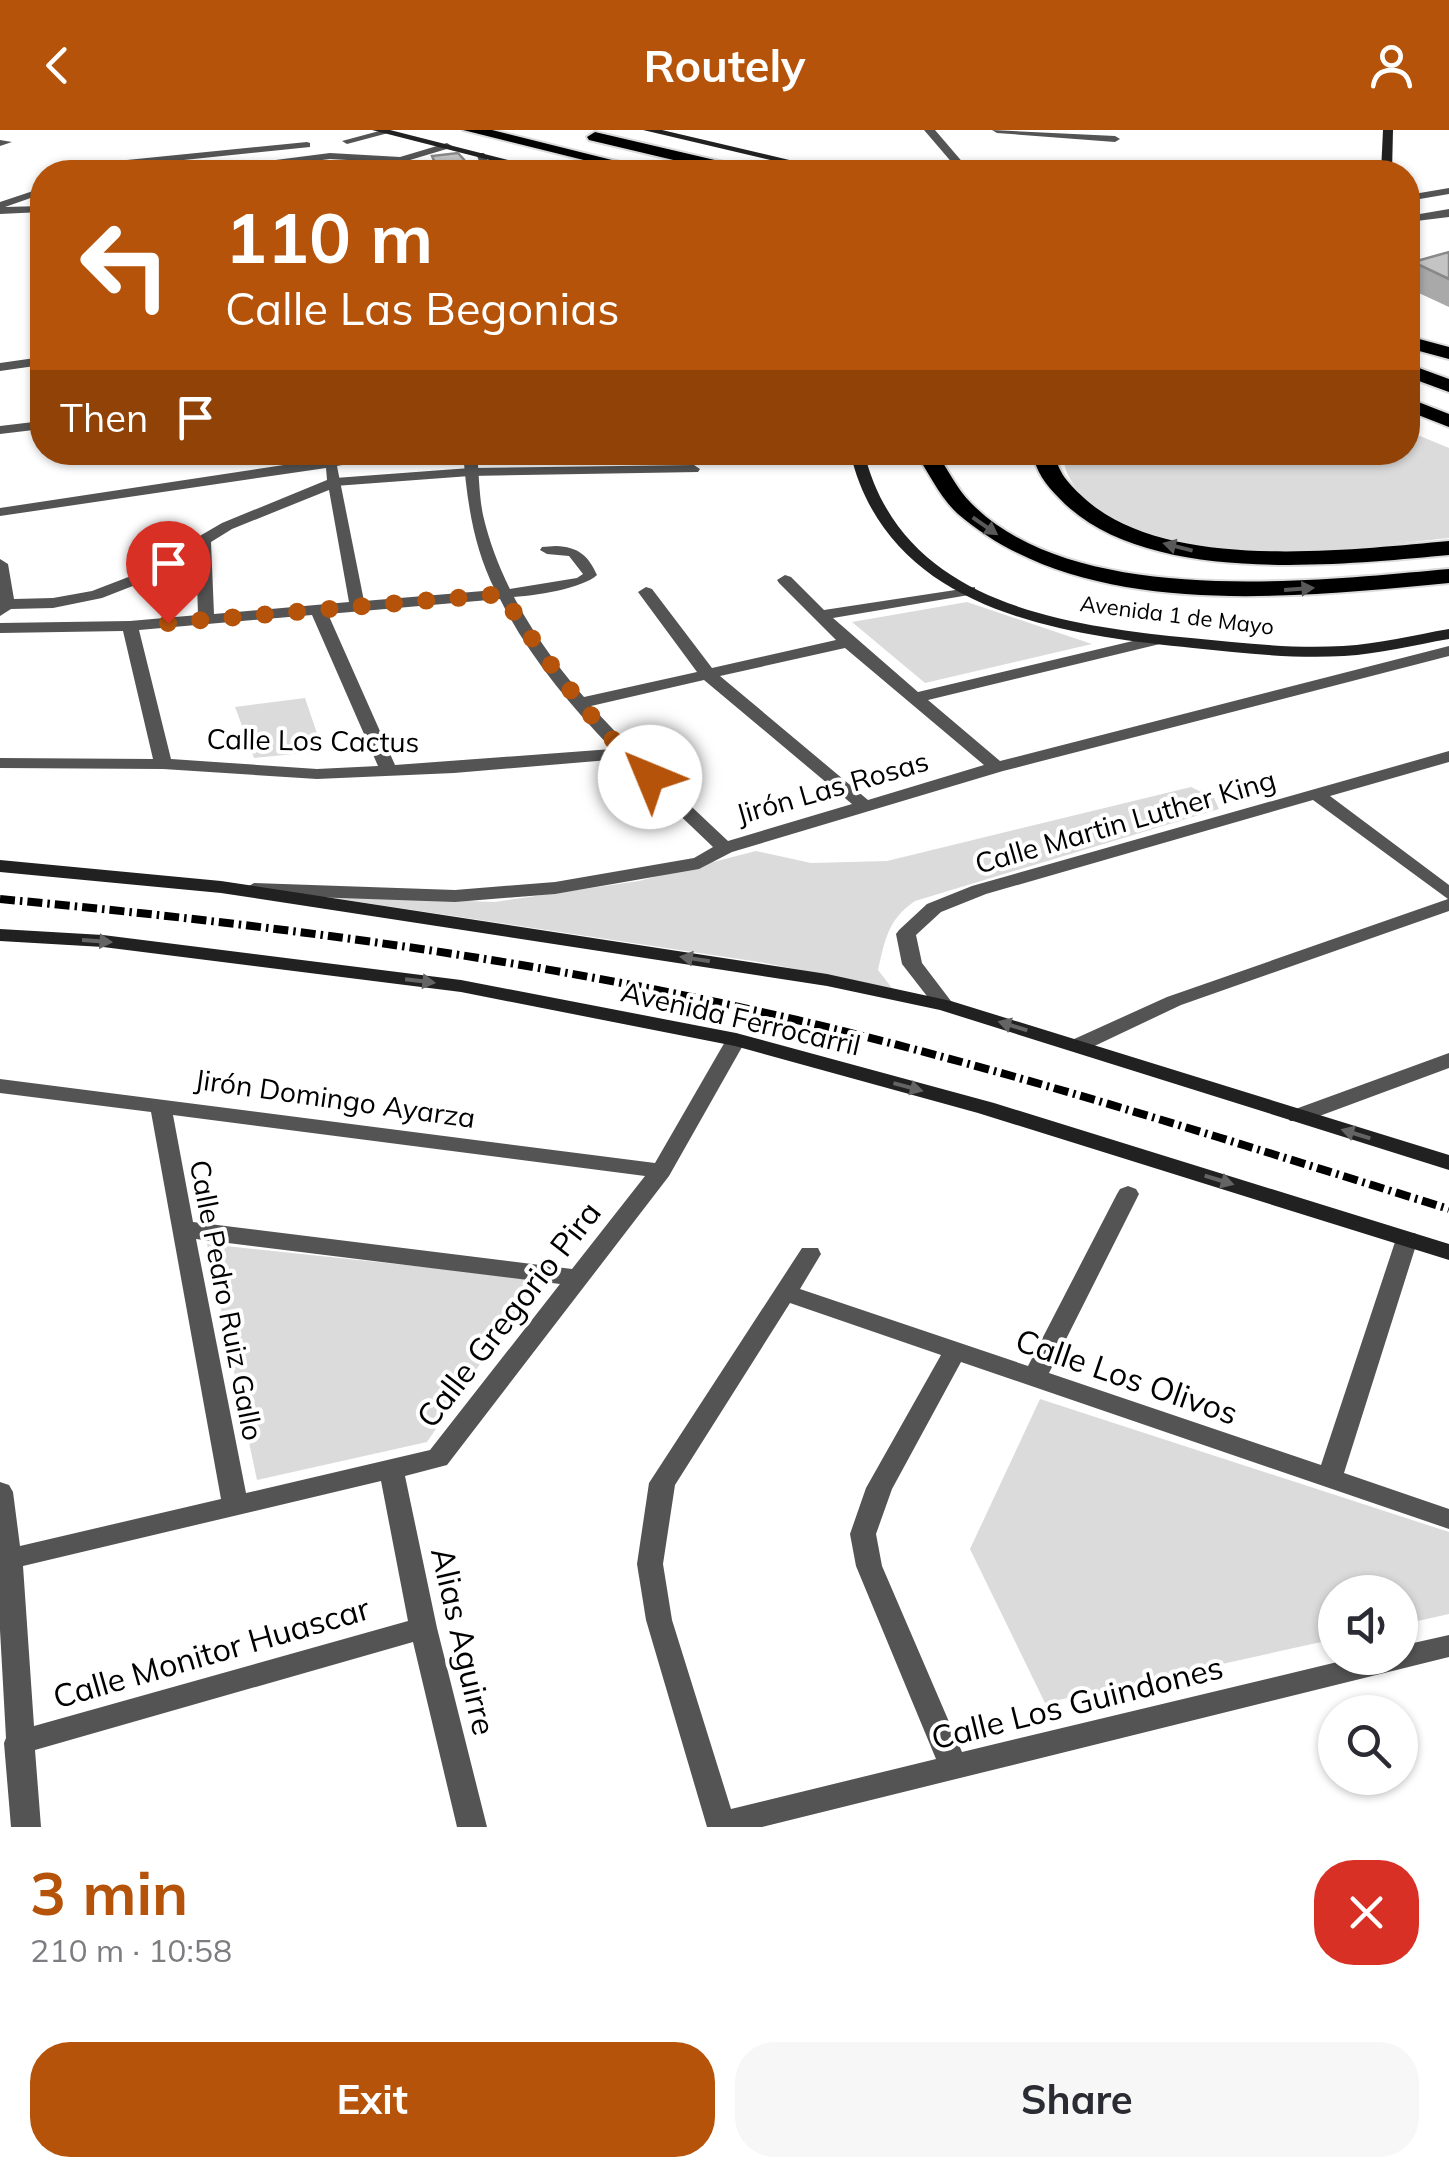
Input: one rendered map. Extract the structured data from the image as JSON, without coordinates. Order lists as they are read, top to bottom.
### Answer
{
  "streets": {
    "main road": ["Avenida 1 de Mayo", "Avenida Ferrocarril"],
    "street": [
      "Calle Los Cactus",
      "Jirón Las Rosas",
      "Calle Martin Luther King",
      "Jirón Domingo Ayarza",
      "Calle Pedro Ruiz Gallo",
      "Calle Gregorio Pira",
      "Calle Los Olivos",
      "Alias Aguirre",
      "Calle Monitor Huascar",
      "Calle Los Guindones"
    ]
  },
  "crossings": [
    ["Jirón Las Rosas", "Avenida Ferrocarril"],
    ["Calle Martin Luther King", "Avenida Ferrocarril"],
    ["Avenida Ferrocarril", "Calle Gregorio Pira"],
    ["Jirón Domingo Ayarza", "Calle Pedro Ruiz Gallo"],
    ["Jirón Domingo Ayarza", "Calle Gregorio Pira"],
    ["Calle Pedro Ruiz Gallo", "Calle Gregorio Pira"],
    ["Calle Gregorio Pira", "Alias Aguirre"],
    ["Alias Aguirre", "Calle Monitor Huascar"]
  ],
  "page": {
    "header": "Routely",
    "turn": ["110 m", "Calle Las Begonias"],
    "then": "Then",
    "heading": ["3 min", "210 m · 10:58"],
    "buttons": ["Exit", "Share"]
  }
}
